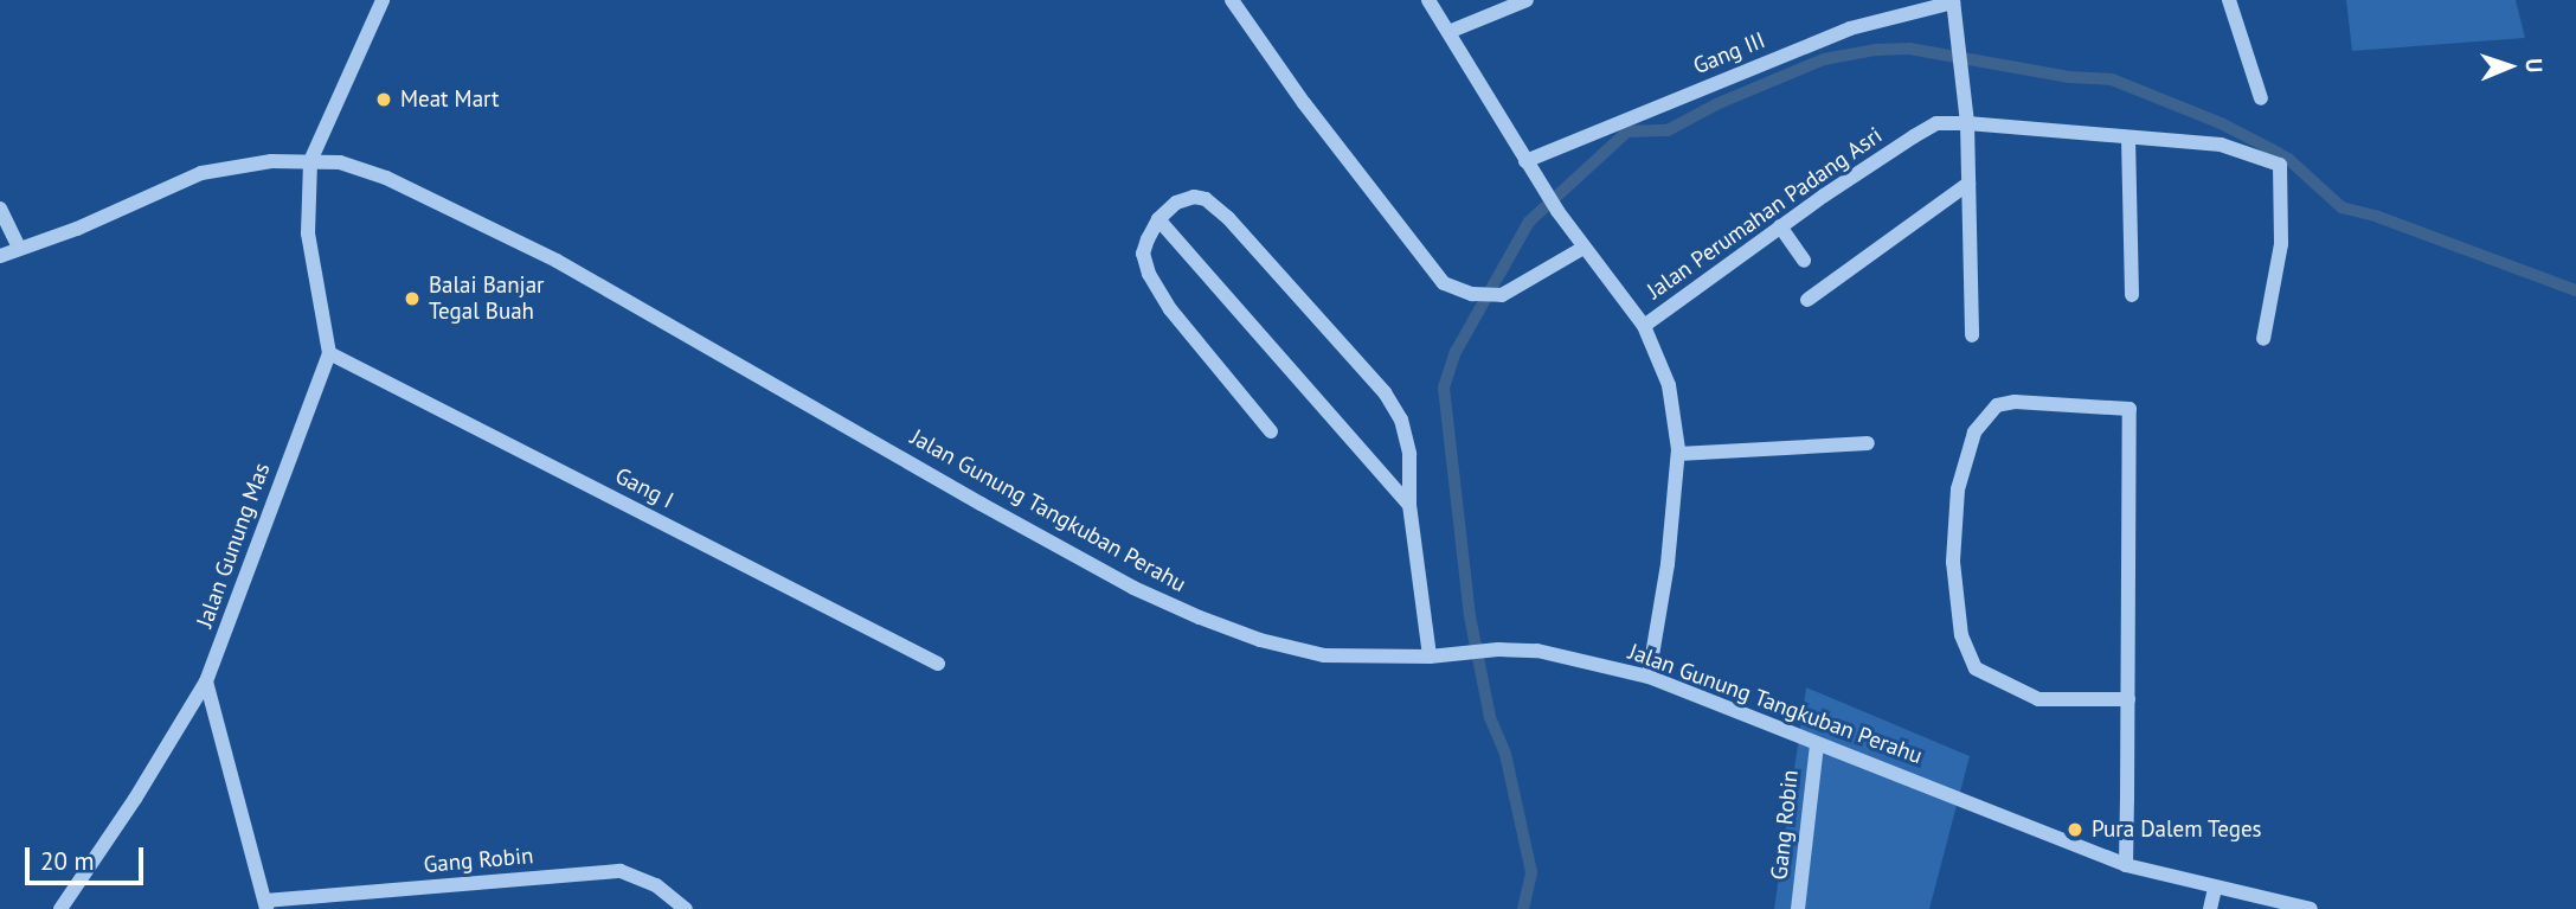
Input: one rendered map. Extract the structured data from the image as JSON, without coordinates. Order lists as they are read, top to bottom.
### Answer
{
  "streets": {
    "street": [
      "Gang III",
      "Jalan Perumahan Padang Asri",
      "Gang I",
      "Jalan Gunung Tangkuban Perahu",
      "Jalan Gunung Mas",
      "Gang Robin"
    ]
  },
  "crossings": [
    ["Jalan Perumahan Padang Asri", "Jalan Gunung Tangkuban Perahu"],
    ["Gang I", "Jalan Gunung Mas"],
    ["Jalan Gunung Tangkuban Perahu", "Gang Robin"]
  ],
  "places": ["Meat Mart", "Balai Banjar Tegal Buah", "Pura Dalem Teges"],
  "scale_bar": "20 m",
  "north": "right"
}
